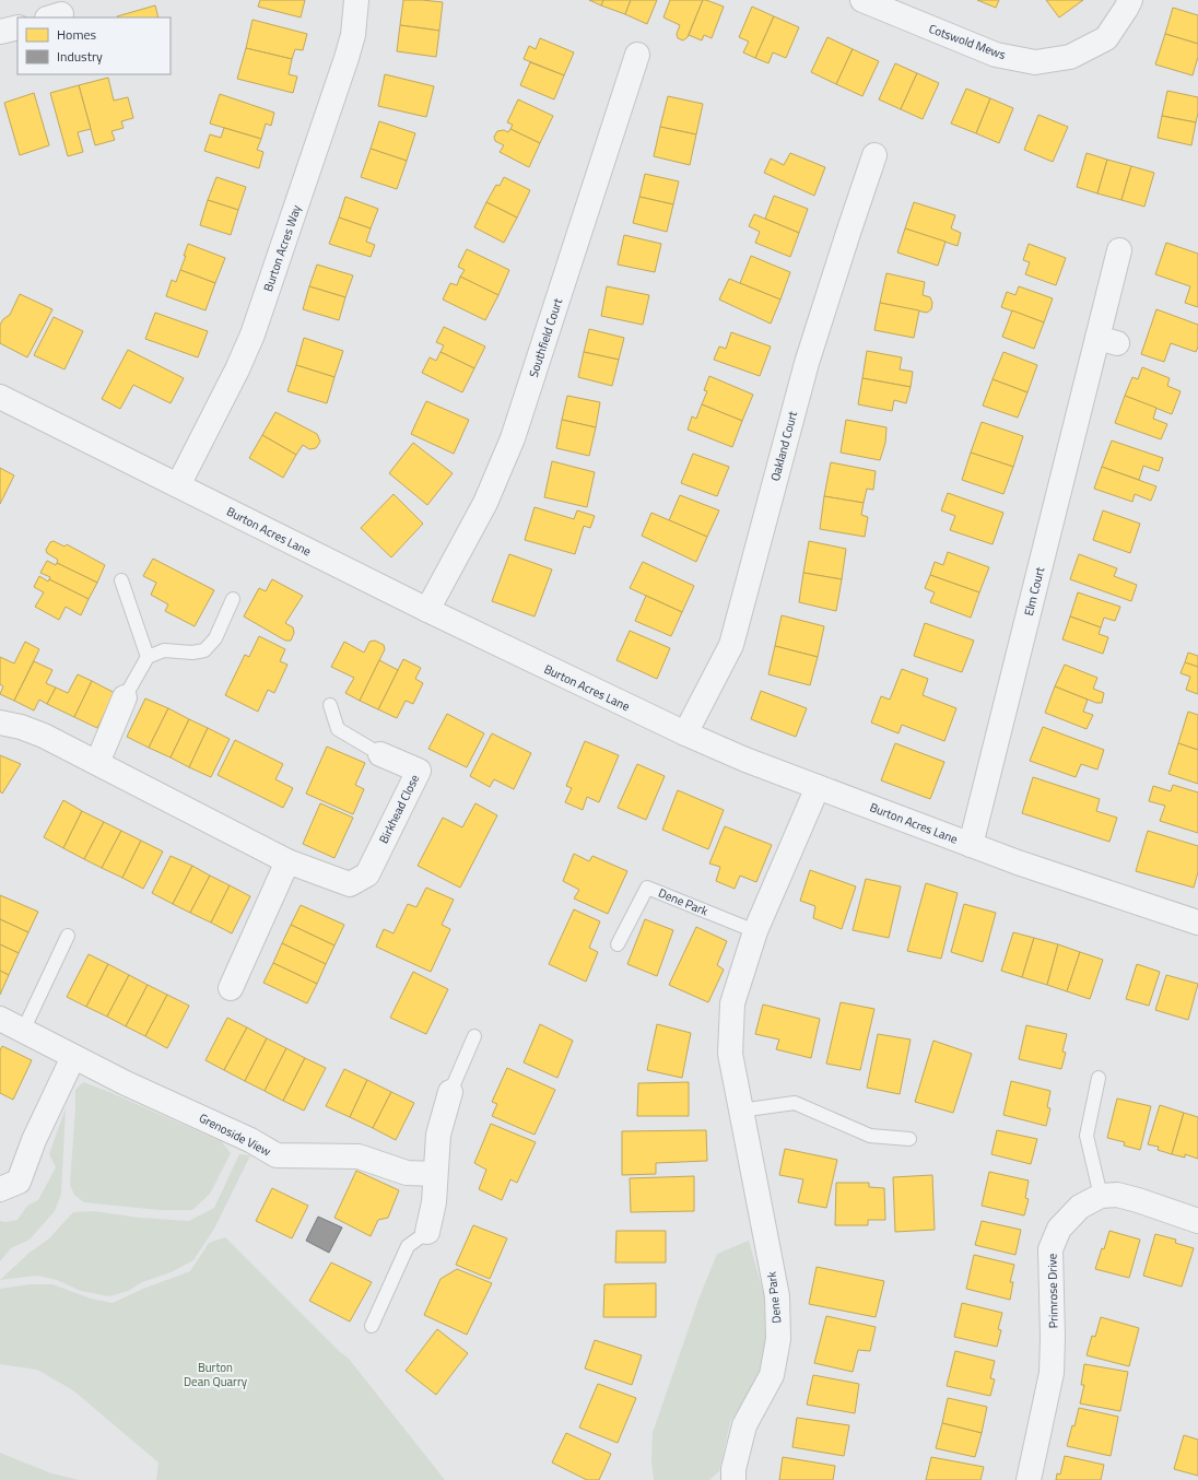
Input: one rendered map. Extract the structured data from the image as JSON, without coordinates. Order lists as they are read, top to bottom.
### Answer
{
  "streets": {
    "street": [
      "Cotswold Mews",
      "Burton Acres Way",
      "Southfield Court",
      "Oakland Court",
      "Burton Acres Lane",
      "Elm Court",
      "Birkhead Close",
      "Dene Park",
      "Grenoside View",
      "Primrose Drive"
    ]
  },
  "crossings": [
    ["Burton Acres Way", "Burton Acres Lane"],
    ["Southfield Court", "Burton Acres Lane"],
    ["Oakland Court", "Burton Acres Lane"],
    ["Burton Acres Lane", "Elm Court"],
    ["Burton Acres Lane", "Dene Park"]
  ],
  "parks": ["Burton Dean Quarry"],
  "legend": ["Homes", "Industry"]
}
